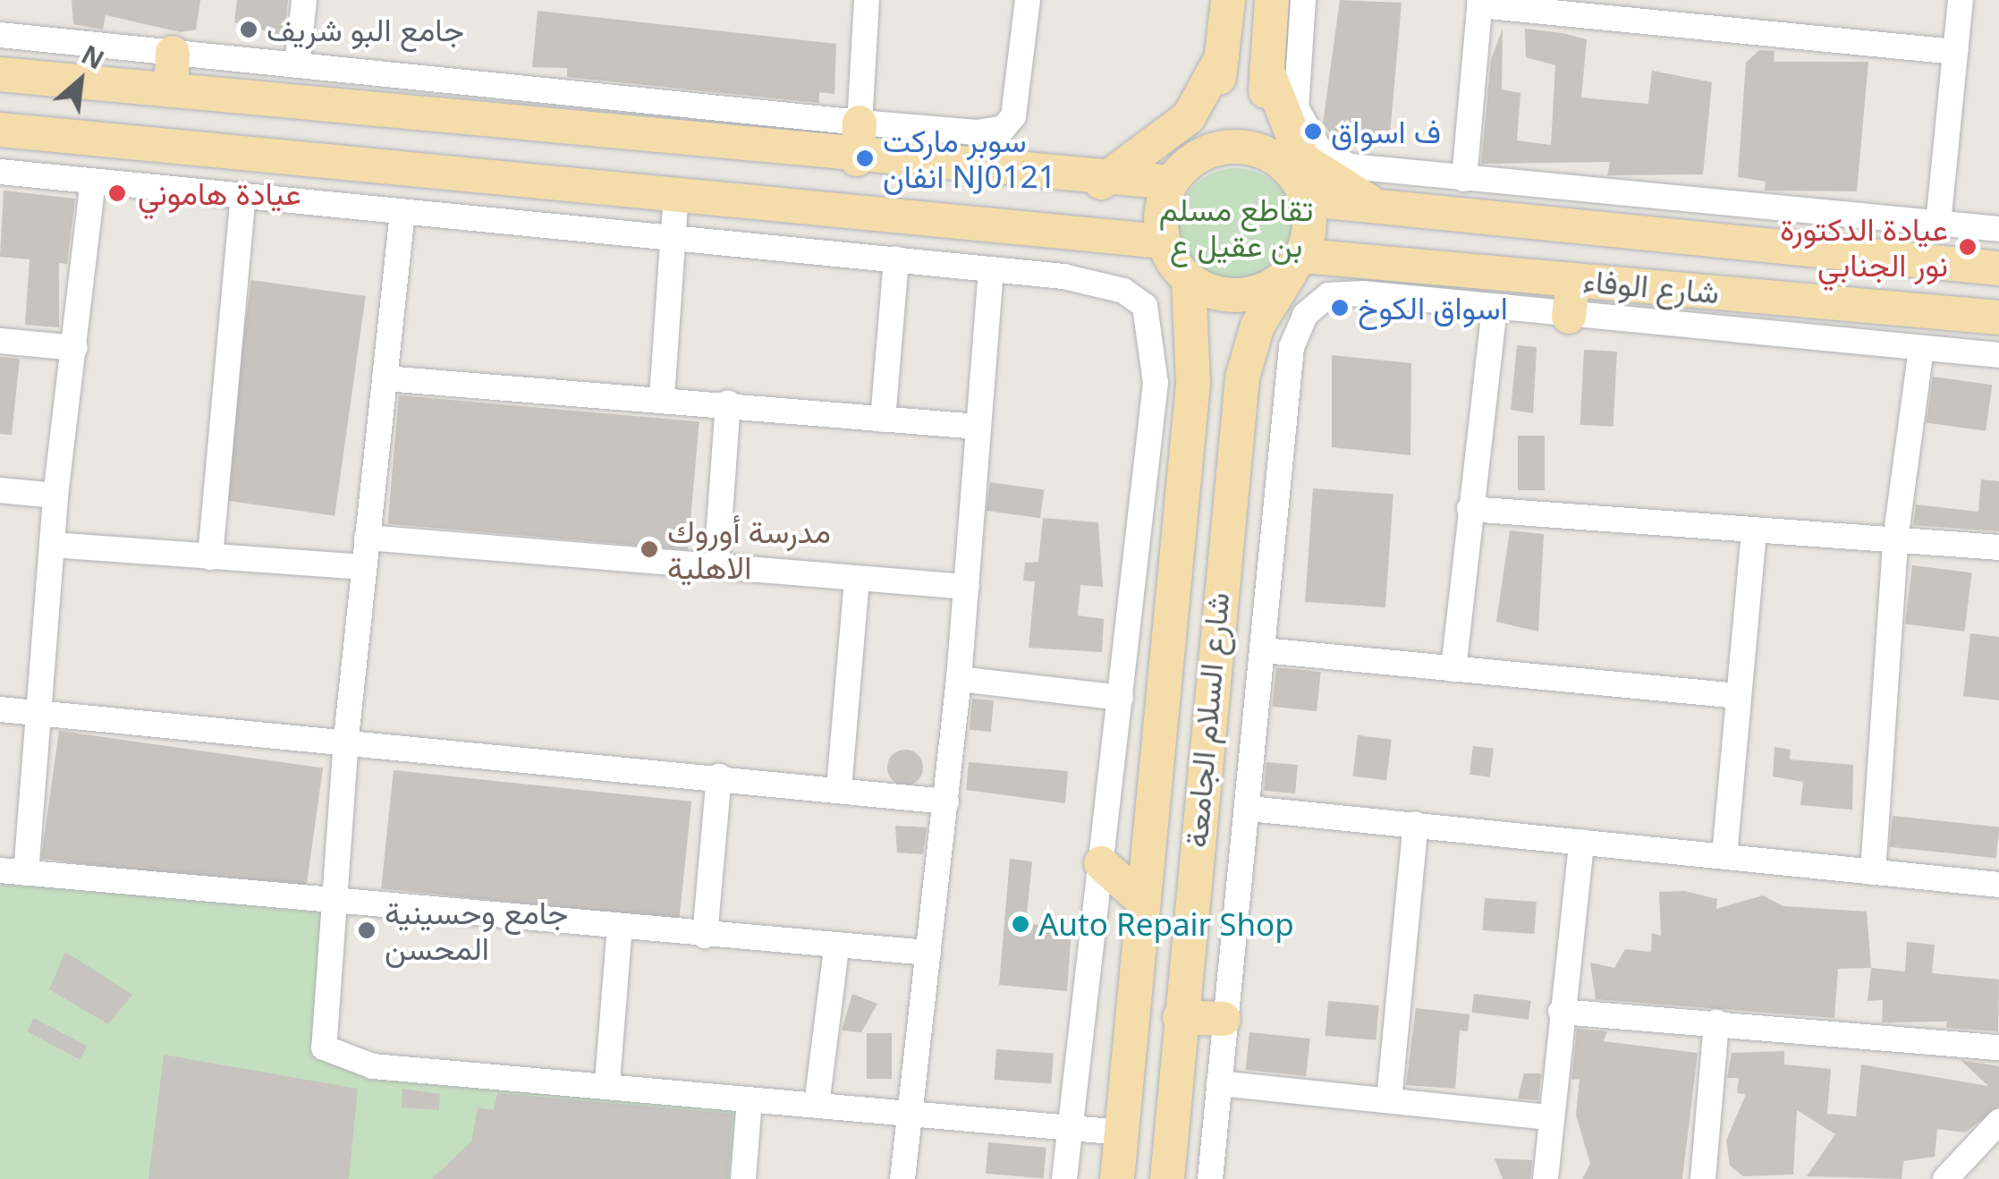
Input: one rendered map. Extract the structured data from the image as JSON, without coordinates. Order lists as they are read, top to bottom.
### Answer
{
  "streets": {
    "main road": ["شارع الوفاء", "شارع السلام الجامعة"]
  },
  "crossings": [
    ["شارع الوفاء", "شارع السلام الجامعة"]
  ],
  "parks": ["تقاطع مسلم بن عقيل ع"],
  "places": [
    "جامع البو شريف",
    "ف اسواق",
    "سوبر ماركت انفان NJ0121",
    "عيادة هاموني",
    "عيادة الدكتورة نور الجنابي",
    "اسواق الكوخ",
    "مدرسة أوروك الاهلية",
    "Auto Repair Shop",
    "جامع وحسينية المحسن"
  ],
  "north": "top right"
}
